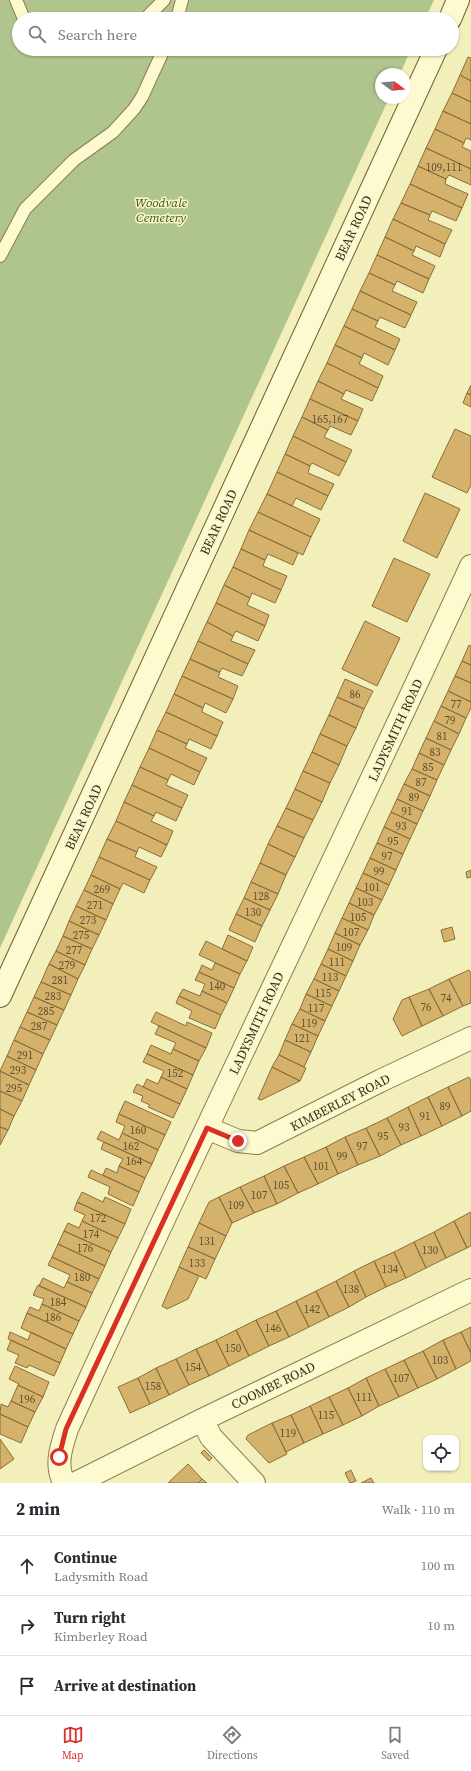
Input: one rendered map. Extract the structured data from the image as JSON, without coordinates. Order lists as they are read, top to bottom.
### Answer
{
  "streets": {
    "street": [
      "BEAR ROAD",
      "LADYSMITH ROAD",
      "KIMBERLEY ROAD",
      "COOMBE ROAD"
    ]
  },
  "crossings": [
    ["LADYSMITH ROAD", "KIMBERLEY ROAD"]
  ],
  "parks": ["Woodvale Cemetery"],
  "house_numbers": [
    "109,111",
    "165,167",
    "86",
    "77",
    "79",
    "81",
    "83",
    "85",
    "87",
    "89",
    "91",
    "93",
    "95",
    "97",
    "99",
    "101",
    "269",
    "128",
    "103",
    "271",
    "130",
    "105",
    "273",
    "107",
    "275",
    "109",
    "277",
    "111",
    "279",
    "113",
    "281",
    "140",
    "115",
    "283",
    "74",
    "76",
    "117",
    "285",
    "119",
    "287",
    "121",
    "291",
    "293",
    "152",
    "295",
    "89",
    "91",
    "93",
    "160",
    "95",
    "162",
    "97",
    "99",
    "164",
    "101",
    "105",
    "107",
    "109",
    "172",
    "174",
    "131",
    "176",
    "130",
    "133",
    "134",
    "180",
    "138",
    "184",
    "142",
    "186",
    "146",
    "150",
    "103",
    "154",
    "107",
    "158",
    "111",
    "196",
    "115",
    "119"
  ],
  "north": "right",
  "page": {
    "search": "Search here",
    "heading": ["2 min", "Walk · 110 m"],
    "list": [
      ["Continue", "Ladysmith Road", "100 m"],
      ["Turn right", "Kimberley Road", "10 m"],
      "Arrive at destination"
    ],
    "nav": ["Map", "Directions", "Saved"]
  }
}
